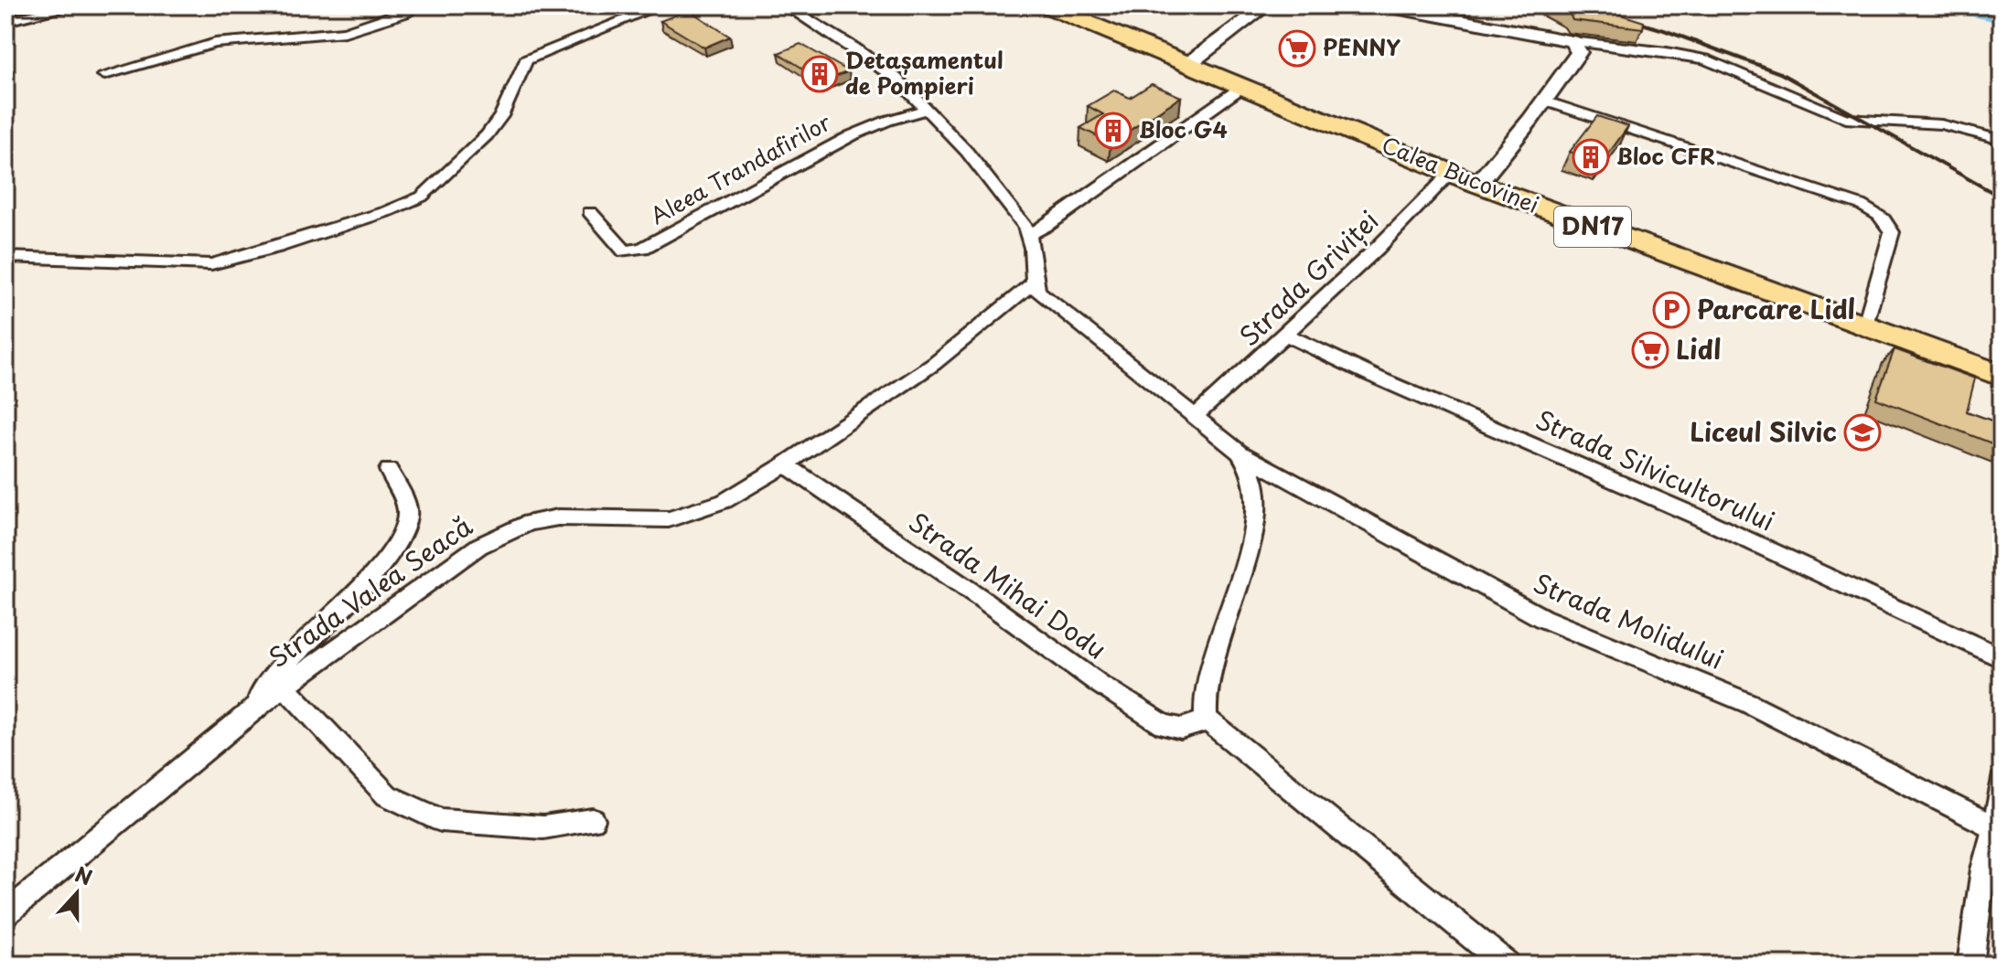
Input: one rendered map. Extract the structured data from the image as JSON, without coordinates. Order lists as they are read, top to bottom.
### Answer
{
  "streets": {
    "highway": ["Calea Bucovinei", "DN17"],
    "street": [
      "Aleea Trandafirilor",
      "Strada Griviței",
      "Strada Silvicultorului",
      "Strada Mihai Dodu",
      "Strada Valea Seacă",
      "Strada Molidului"
    ]
  },
  "crossings": [
    ["Calea Bucovinei", "Strada Griviței"],
    ["Strada Griviței", "Strada Silvicultorului"],
    ["Strada Mihai Dodu", "Strada Valea Seacă"]
  ],
  "places": {
    "supermarket": ["PENNY", "Lidl"],
    "building": ["Detașamentul de Pompieri", "Bloc G4", "Bloc CFR"],
    "parking": ["Parcare Lidl"],
    "school or university": ["Liceul Silvic"]
  },
  "north": "top"
}
